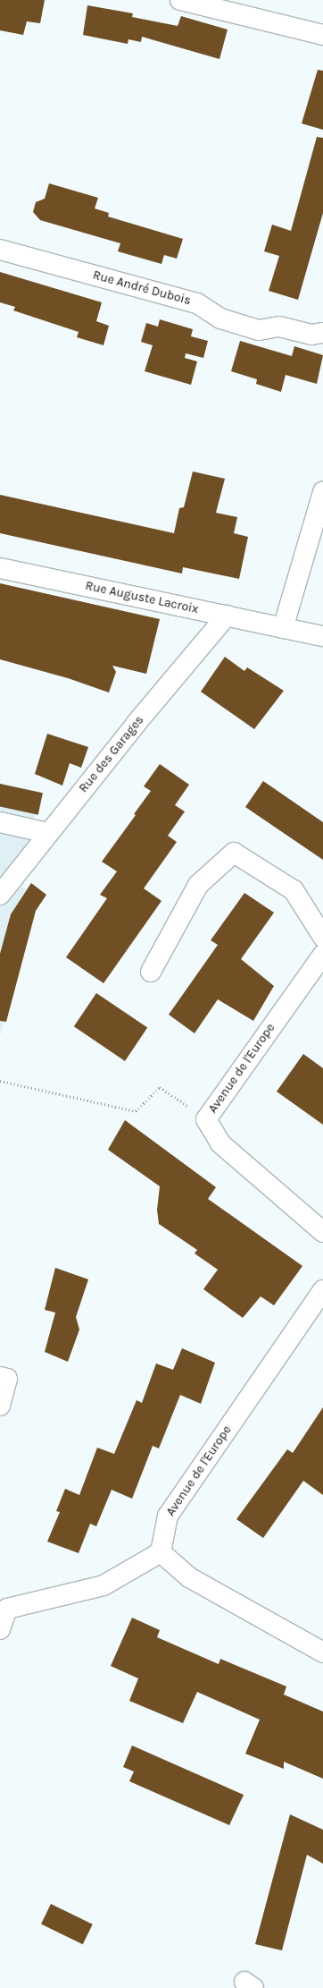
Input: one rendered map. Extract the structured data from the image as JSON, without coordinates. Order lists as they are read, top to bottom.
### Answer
{
  "streets": {
    "street": [
      "Rue André Dubois",
      "Rue Auguste Lacroix",
      "Rue des Garages",
      "Avenue de l'Europe"
    ]
  },
  "crossings": [
    ["Rue Auguste Lacroix", "Rue des Garages"]
  ]
}
